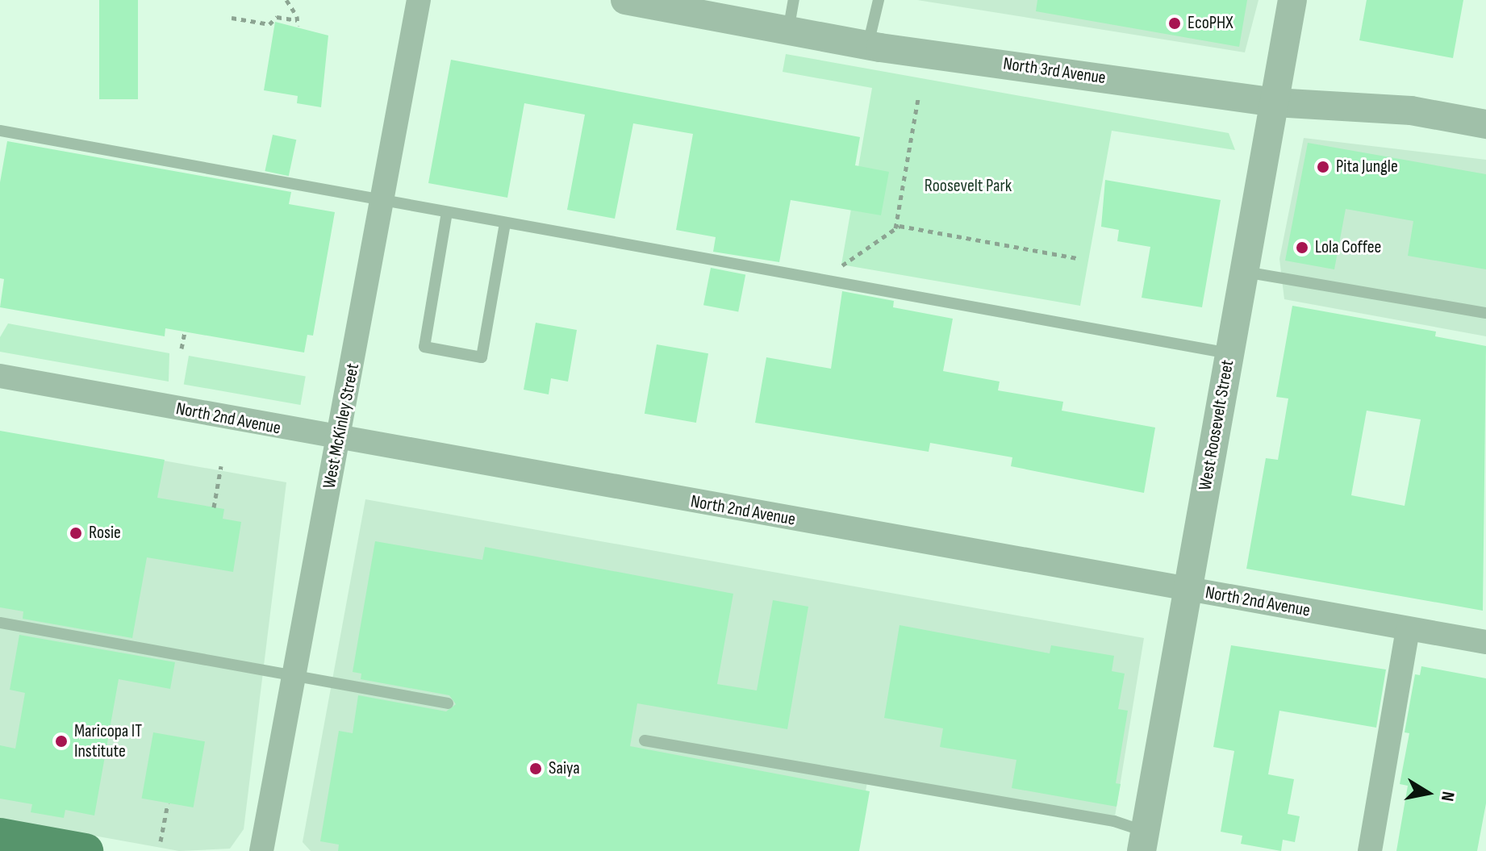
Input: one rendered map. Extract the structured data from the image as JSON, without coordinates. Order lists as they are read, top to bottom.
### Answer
{
  "streets": {
    "street": [
      "North 3rd Avenue",
      "North 2nd Avenue",
      "West Roosevelt Street",
      "West McKinley Street"
    ]
  },
  "crossings": [
    ["North 3rd Avenue", "West Roosevelt Street"],
    ["North 2nd Avenue", "West Roosevelt Street"],
    ["North 2nd Avenue", "West McKinley Street"]
  ],
  "parks": ["Roosevelt Park"],
  "places": [
    "EcoPHX",
    "Pita Jungle",
    "Lola Coffee",
    "Rosie",
    "Maricopa IT Institute",
    "Saiya"
  ],
  "north": "right"
}
